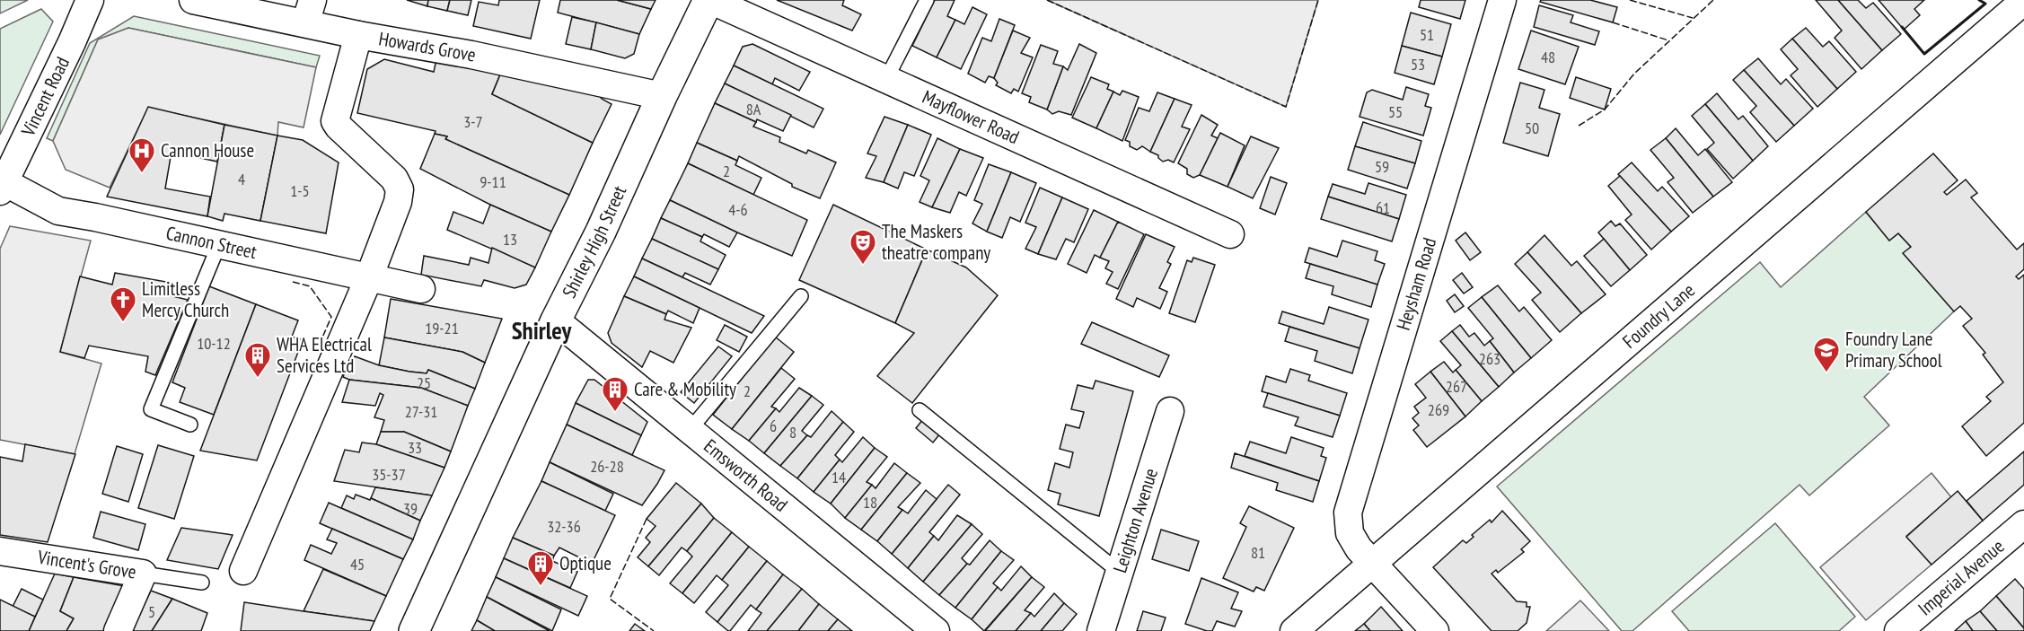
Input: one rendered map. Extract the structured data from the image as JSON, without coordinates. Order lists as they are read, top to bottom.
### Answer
{
  "streets": {
    "main road": ["Shirley High Street"],
    "street": [
      "Howards Grove",
      "Vincent Road",
      "Mayflower Road",
      "Cannon Street",
      "Heysham Road",
      "Foundry Lane",
      "Emsworth Road",
      "Leighton Avenue",
      "Vincent's Grove",
      "Imperial Avenue"
    ]
  },
  "crossings": [
    ["Howards Grove", "Shirley High Street"],
    ["Vincent Road", "Cannon Street"],
    ["Mayflower Road", "Shirley High Street"],
    ["Shirley High Street", "Emsworth Road"],
    ["Heysham Road", "Foundry Lane"]
  ],
  "districts": ["Shirley"],
  "places": {
    "hospital": ["Cannon House"],
    "theatre": ["The Maskers theatre company"],
    "church": ["Limitless Mercy Church"],
    "school or university": ["Foundry Lane Primary School"],
    "building": ["WHA Electrical Services Ltd", "Care & Mobility", "Optique"]
  },
  "house_numbers": [
    "51",
    "48",
    "53",
    "8A",
    "55",
    "3-7",
    "50",
    "59",
    "2",
    "4",
    "9-11",
    "1-5",
    "61",
    "4-6",
    "13",
    "19-21",
    "10-12",
    "263",
    "25",
    "267",
    "2",
    "269",
    "27-31",
    "6",
    "8",
    "33",
    "26-28",
    "35-37",
    "14",
    "18",
    "39",
    "32-36",
    "81",
    "45",
    "5"
  ]
}
